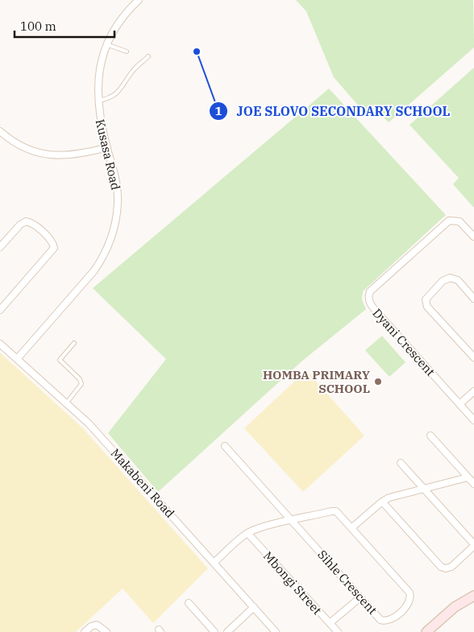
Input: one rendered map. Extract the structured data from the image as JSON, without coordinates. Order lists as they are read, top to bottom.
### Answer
{
  "streets": {
    "street": [
      "Kusasa Road",
      "Dyani Crescent",
      "Makabeni Road",
      "Sihle Crescent",
      "Mbongi Street"
    ]
  },
  "crossings": [
    ["Kusasa Road", "Makabeni Road"]
  ],
  "places": ["JOE SLOVO SECONDARY SCHOOL", "HOMBA PRIMARY SCHOOL"],
  "scale_bar": "100 m"
}
